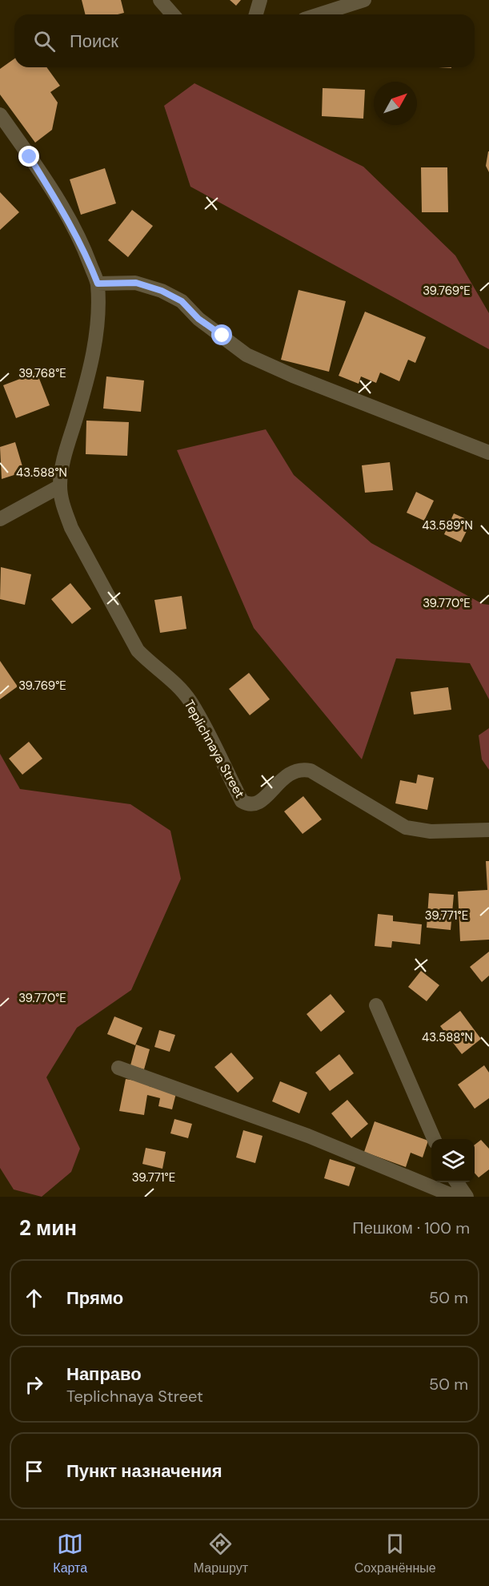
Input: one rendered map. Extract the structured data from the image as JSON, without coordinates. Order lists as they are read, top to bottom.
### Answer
{
  "streets": {
    "street": ["Teplichnaya Street"]
  },
  "north": "top right",
  "page": {
    "search": "Поиск",
    "heading": ["2 мин", "Пешком · 100 m"],
    "list": [
      ["Прямо", "50 m"],
      ["Направо", "Teplichnaya Street", "50 m"],
      "Пункт назначения"
    ],
    "nav": ["Карта", "Маршрут", "Сохранённые"]
  },
  "coordinates": [
    "39.769°E",
    "39.768°E",
    "43.588°N",
    "43.589°N",
    "39.770°E",
    "39.771°E"
  ]
}
